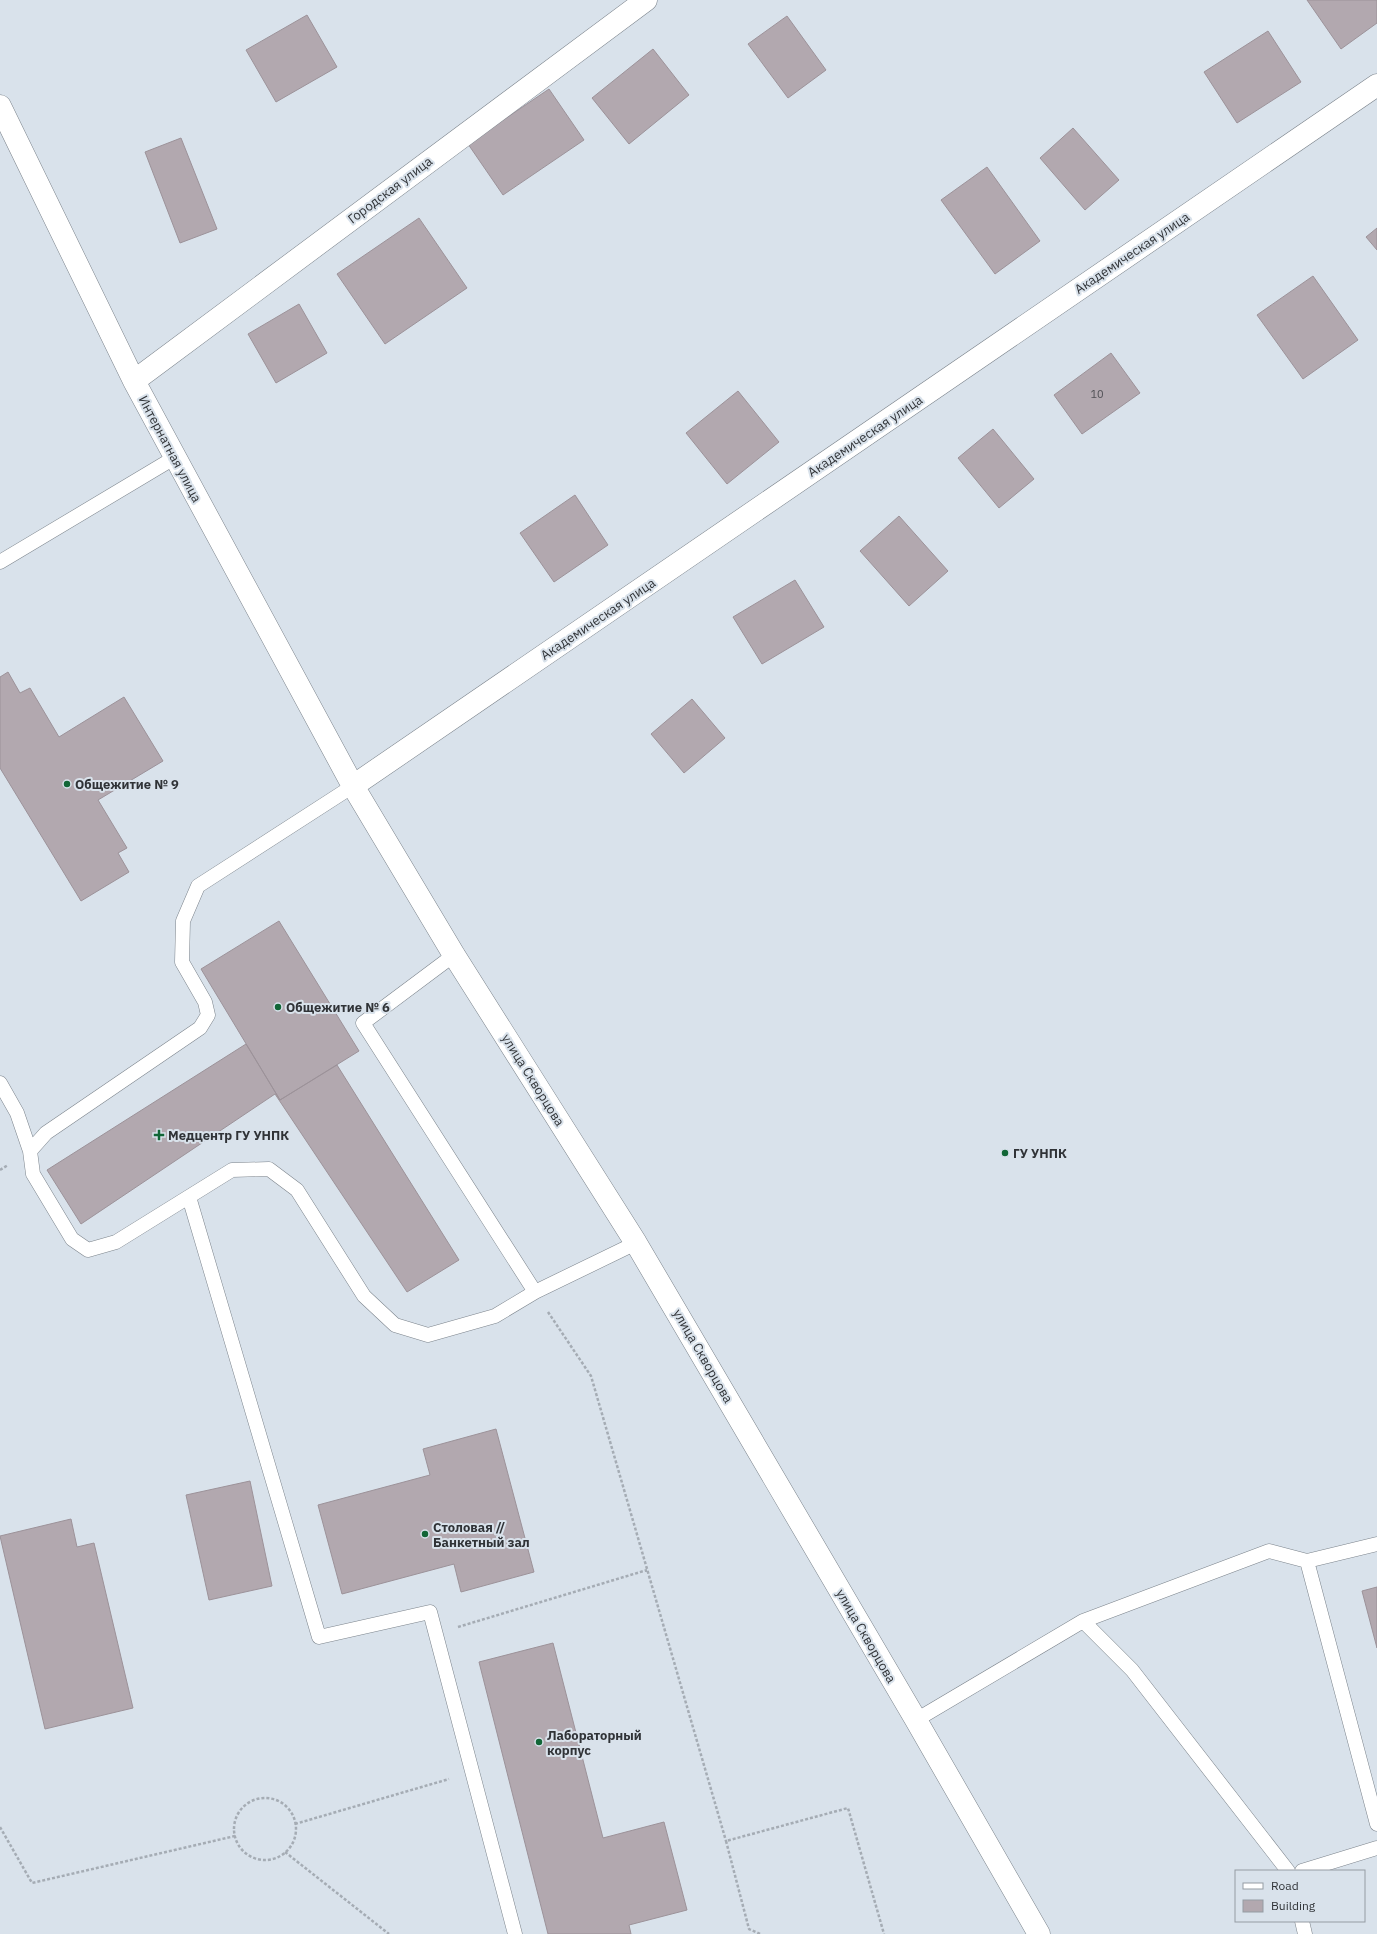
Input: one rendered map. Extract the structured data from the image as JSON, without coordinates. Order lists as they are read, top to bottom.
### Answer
{
  "streets": {
    "street": [
      "Городская улица",
      "Академическая улица",
      "Интернатная улица",
      "улица Скворцова"
    ]
  },
  "crossings": [
    ["Городская улица", "Интернатная улица"],
    ["Академическая улица", "Интернатная улица"],
    ["Академическая улица", "улица Скворцова"],
    ["Интернатная улица", "улица Скворцова"]
  ],
  "places": {
    "other": [
      "Общежитие № 9",
      "Общежитие № 6",
      "ГУ УНПК",
      "Столовая // Банкетный зал",
      "Лабораторный корпус"
    ],
    "health": ["Медцентр ГУ УНПК"]
  },
  "house_numbers": ["10"],
  "legend": ["Road", "Building"]
}
